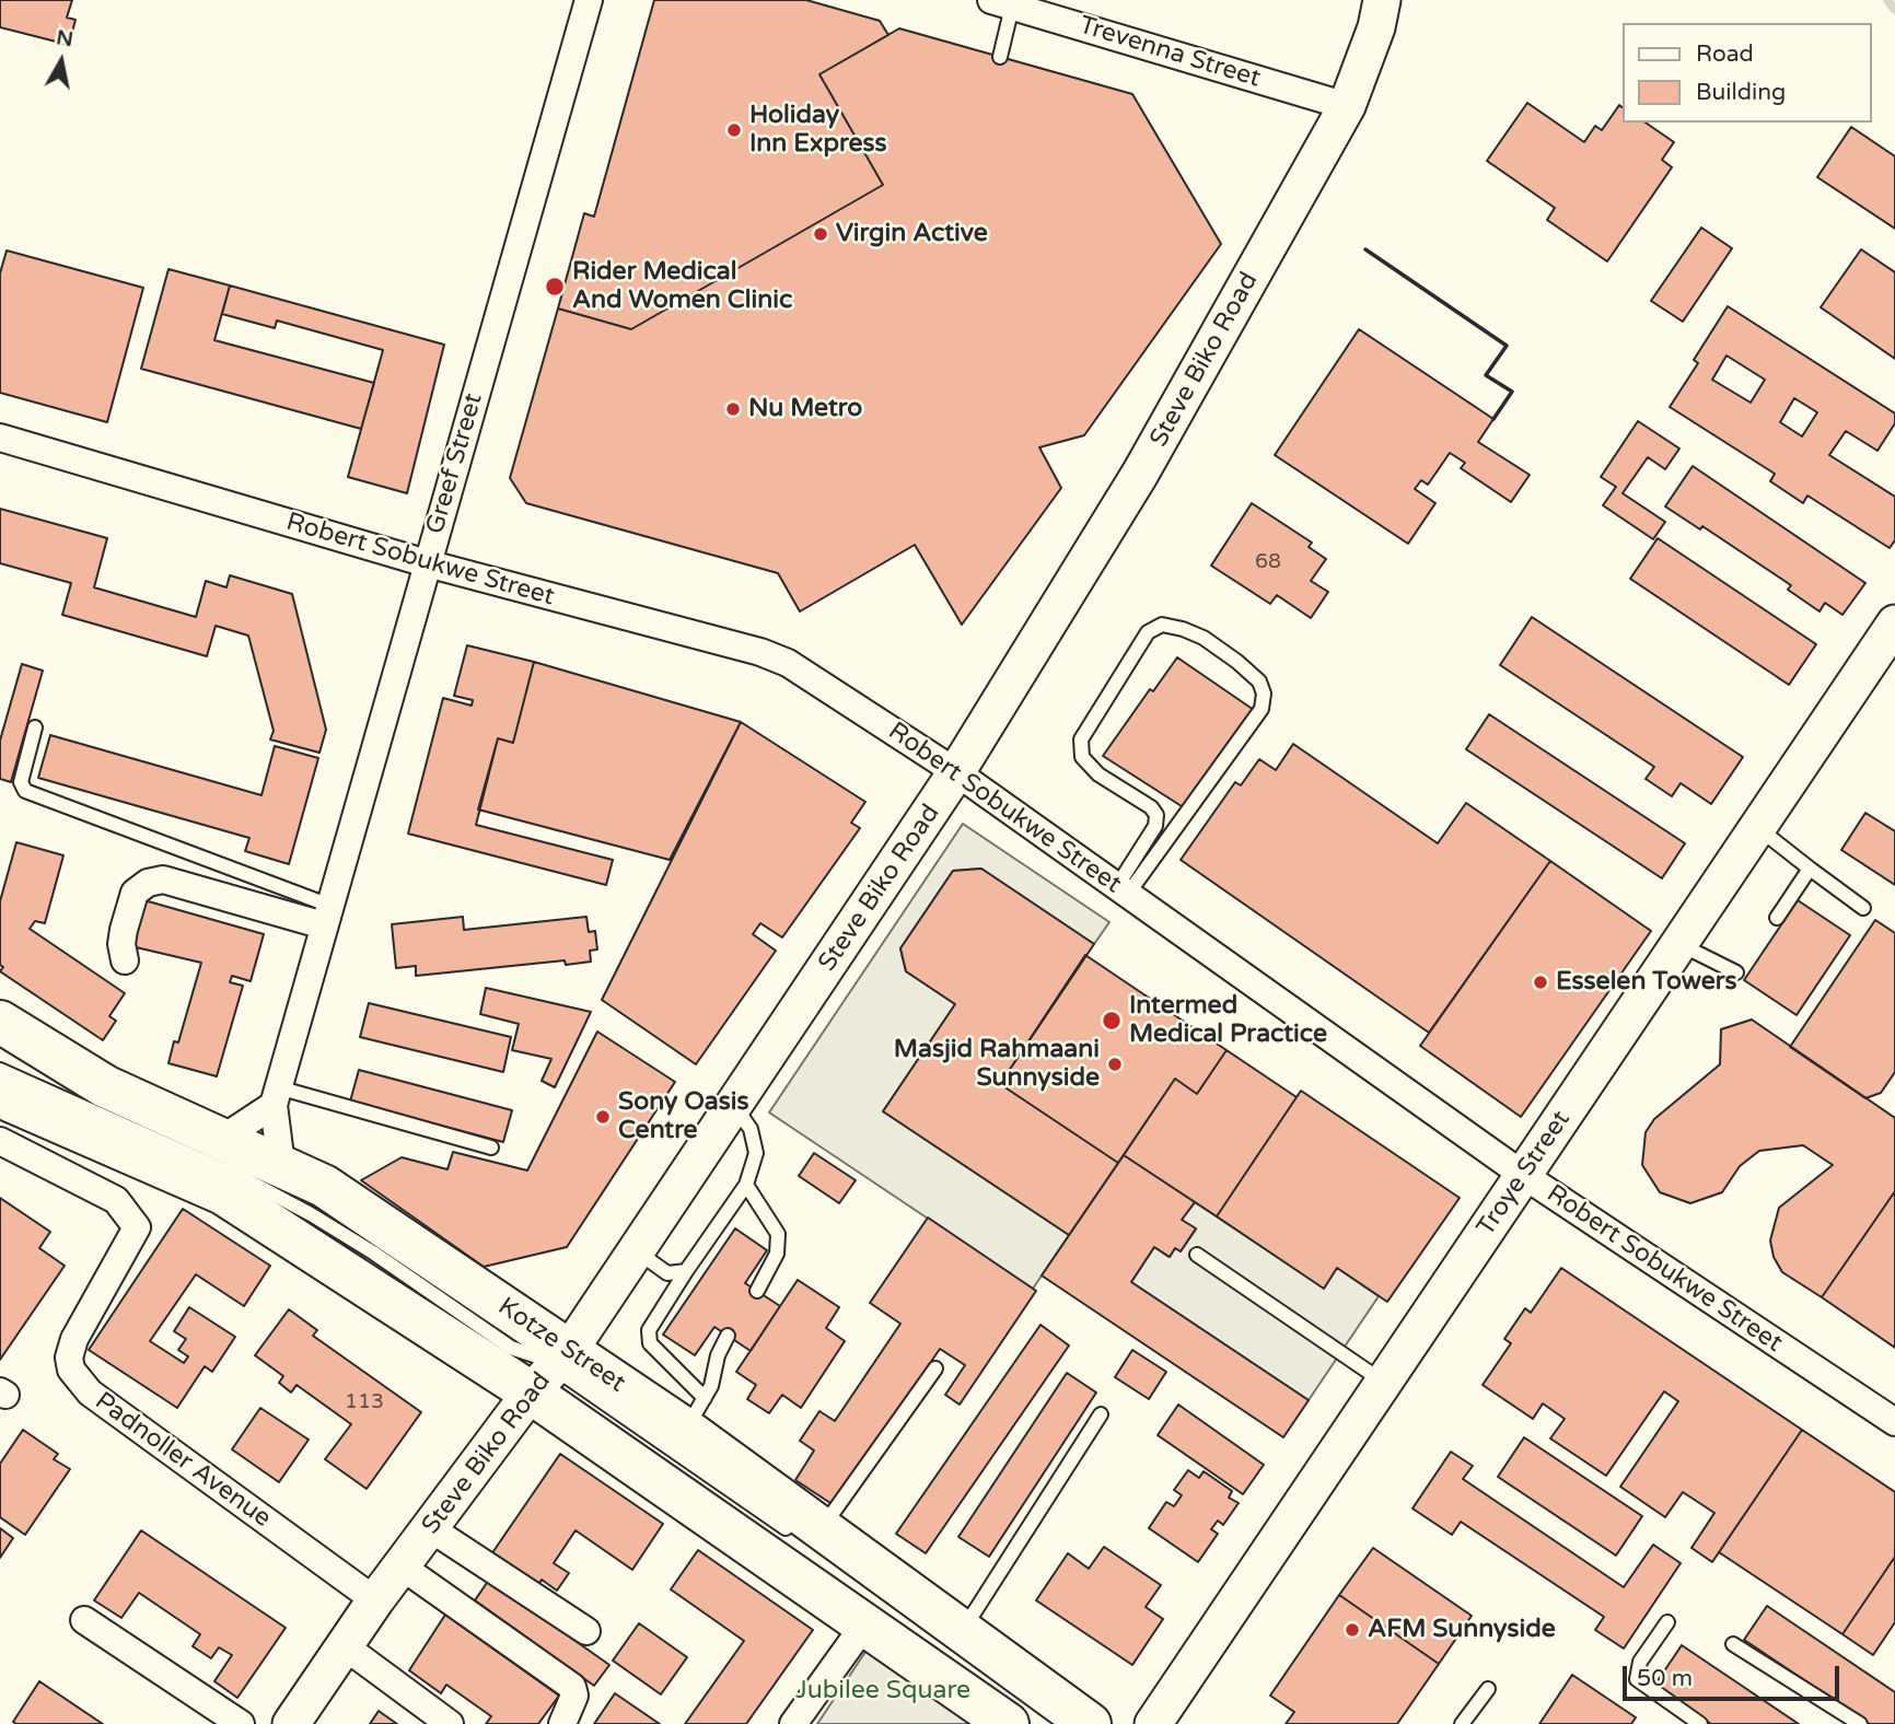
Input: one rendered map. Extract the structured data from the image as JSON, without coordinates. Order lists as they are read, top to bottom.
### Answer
{
  "streets": {
    "main road": ["Steve Biko Road", "Troye Street", "Kotze Street"],
    "street": [
      "Trevenna Street",
      "Greef Street",
      "Robert Sobukwe Street",
      "Padnoller Avenue"
    ]
  },
  "crossings": [
    ["Trevenna Street", "Steve Biko Road"],
    ["Steve Biko Road", "Robert Sobukwe Street"],
    ["Steve Biko Road", "Kotze Street"],
    ["Steve Biko Road", "Padnoller Avenue"],
    ["Greef Street", "Robert Sobukwe Street"],
    ["Greef Street", "Kotze Street"],
    ["Robert Sobukwe Street", "Troye Street"]
  ],
  "parks": ["Jubilee Square"],
  "places": [
    "Holiday Inn Express",
    "Virgin Active",
    "Rider Medical And Women Clinic",
    "Nu Metro",
    "Esselen Towers",
    "Intermed Medical Practice",
    "Masjid Rahmaani Sunnyside",
    "Sony Oasis Centre",
    "AFM Sunnyside"
  ],
  "house_numbers": ["68", "113"],
  "legend": ["Road", "Building"],
  "scale_bar": "50 m",
  "north": "top"
}
